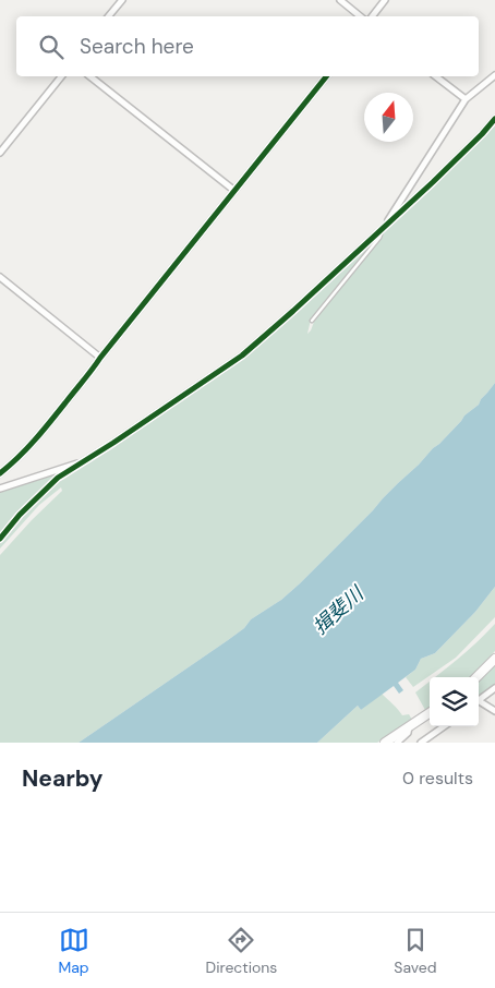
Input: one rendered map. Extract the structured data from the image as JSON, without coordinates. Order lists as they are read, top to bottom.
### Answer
{
  "water": ["揖斐川"],
  "north": "top",
  "page": {
    "search": "Search here",
    "heading": ["Nearby", "0 results"],
    "nav": ["Map", "Directions", "Saved"]
  }
}
